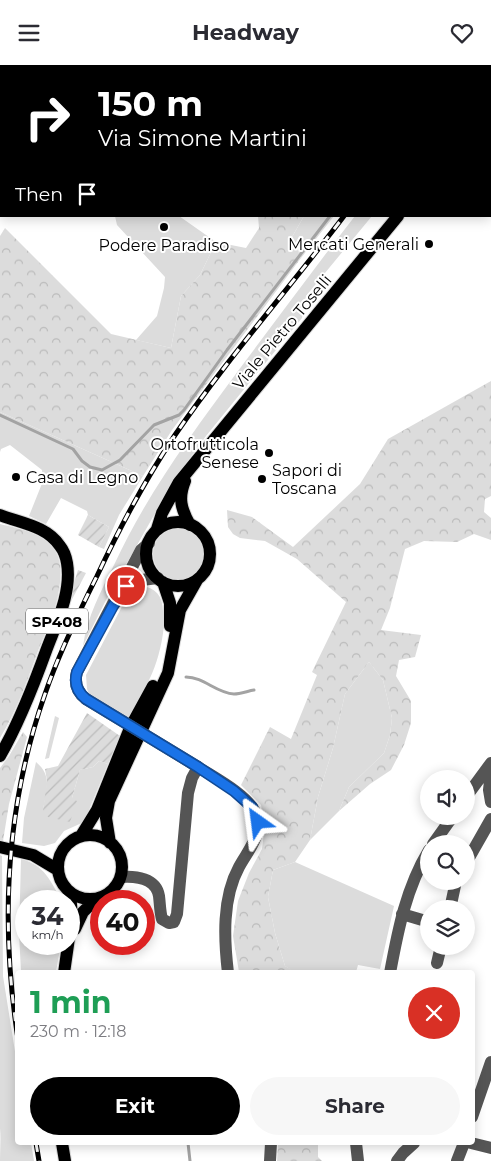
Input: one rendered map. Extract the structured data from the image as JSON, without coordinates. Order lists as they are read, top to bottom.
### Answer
{
  "streets": {
    "main road": ["Viale Pietro Toselli", "SP408"]
  },
  "places": [
    "Podere Paradiso",
    "Mercati Generali",
    "Ortofrutticola Senese",
    "Casa di Legno",
    "Sapori di Toscana"
  ],
  "page": {
    "header": "Headway",
    "turn": ["150 m", "Via Simone Martini"],
    "then": "Then",
    "speed": "34 km/h",
    "limit": "40",
    "heading": ["1 min", "230 m · 12:18"],
    "buttons": ["Exit", "Share"]
  }
}
